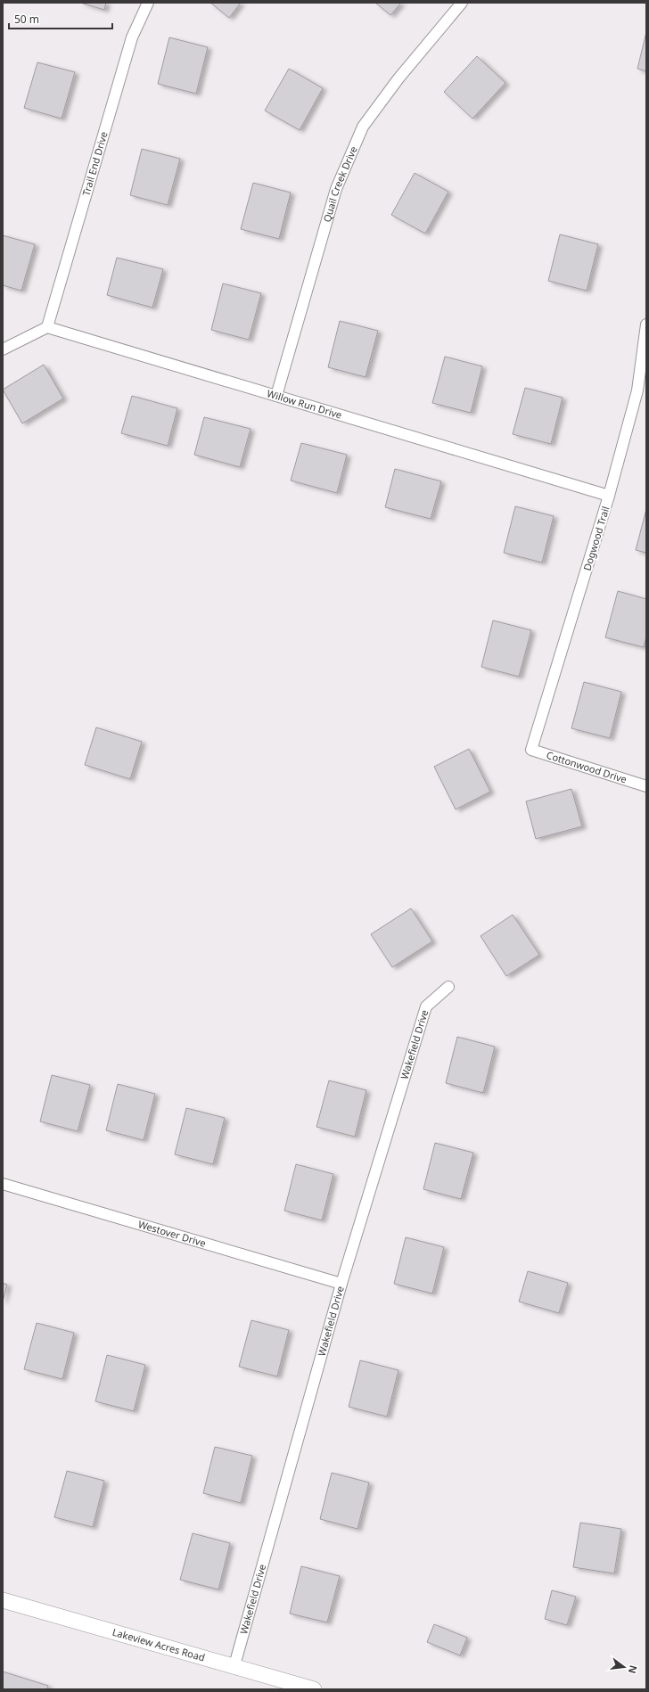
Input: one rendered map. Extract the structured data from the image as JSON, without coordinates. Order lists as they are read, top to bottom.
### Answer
{
  "streets": {
    "street": [
      "Trail End Drive",
      "Quail Creek Drive",
      "Willow Run Drive",
      "Dogwood Trail",
      "Cottonwood Drive",
      "Wakefield Drive",
      "Westover Drive",
      "Lakeview Acres Road"
    ]
  },
  "crossings": [
    ["Trail End Drive", "Willow Run Drive"],
    ["Quail Creek Drive", "Willow Run Drive"],
    ["Willow Run Drive", "Dogwood Trail"],
    ["Dogwood Trail", "Cottonwood Drive"],
    ["Wakefield Drive", "Westover Drive"],
    ["Wakefield Drive", "Lakeview Acres Road"]
  ],
  "scale_bar": "50 m",
  "north": "right"
}
